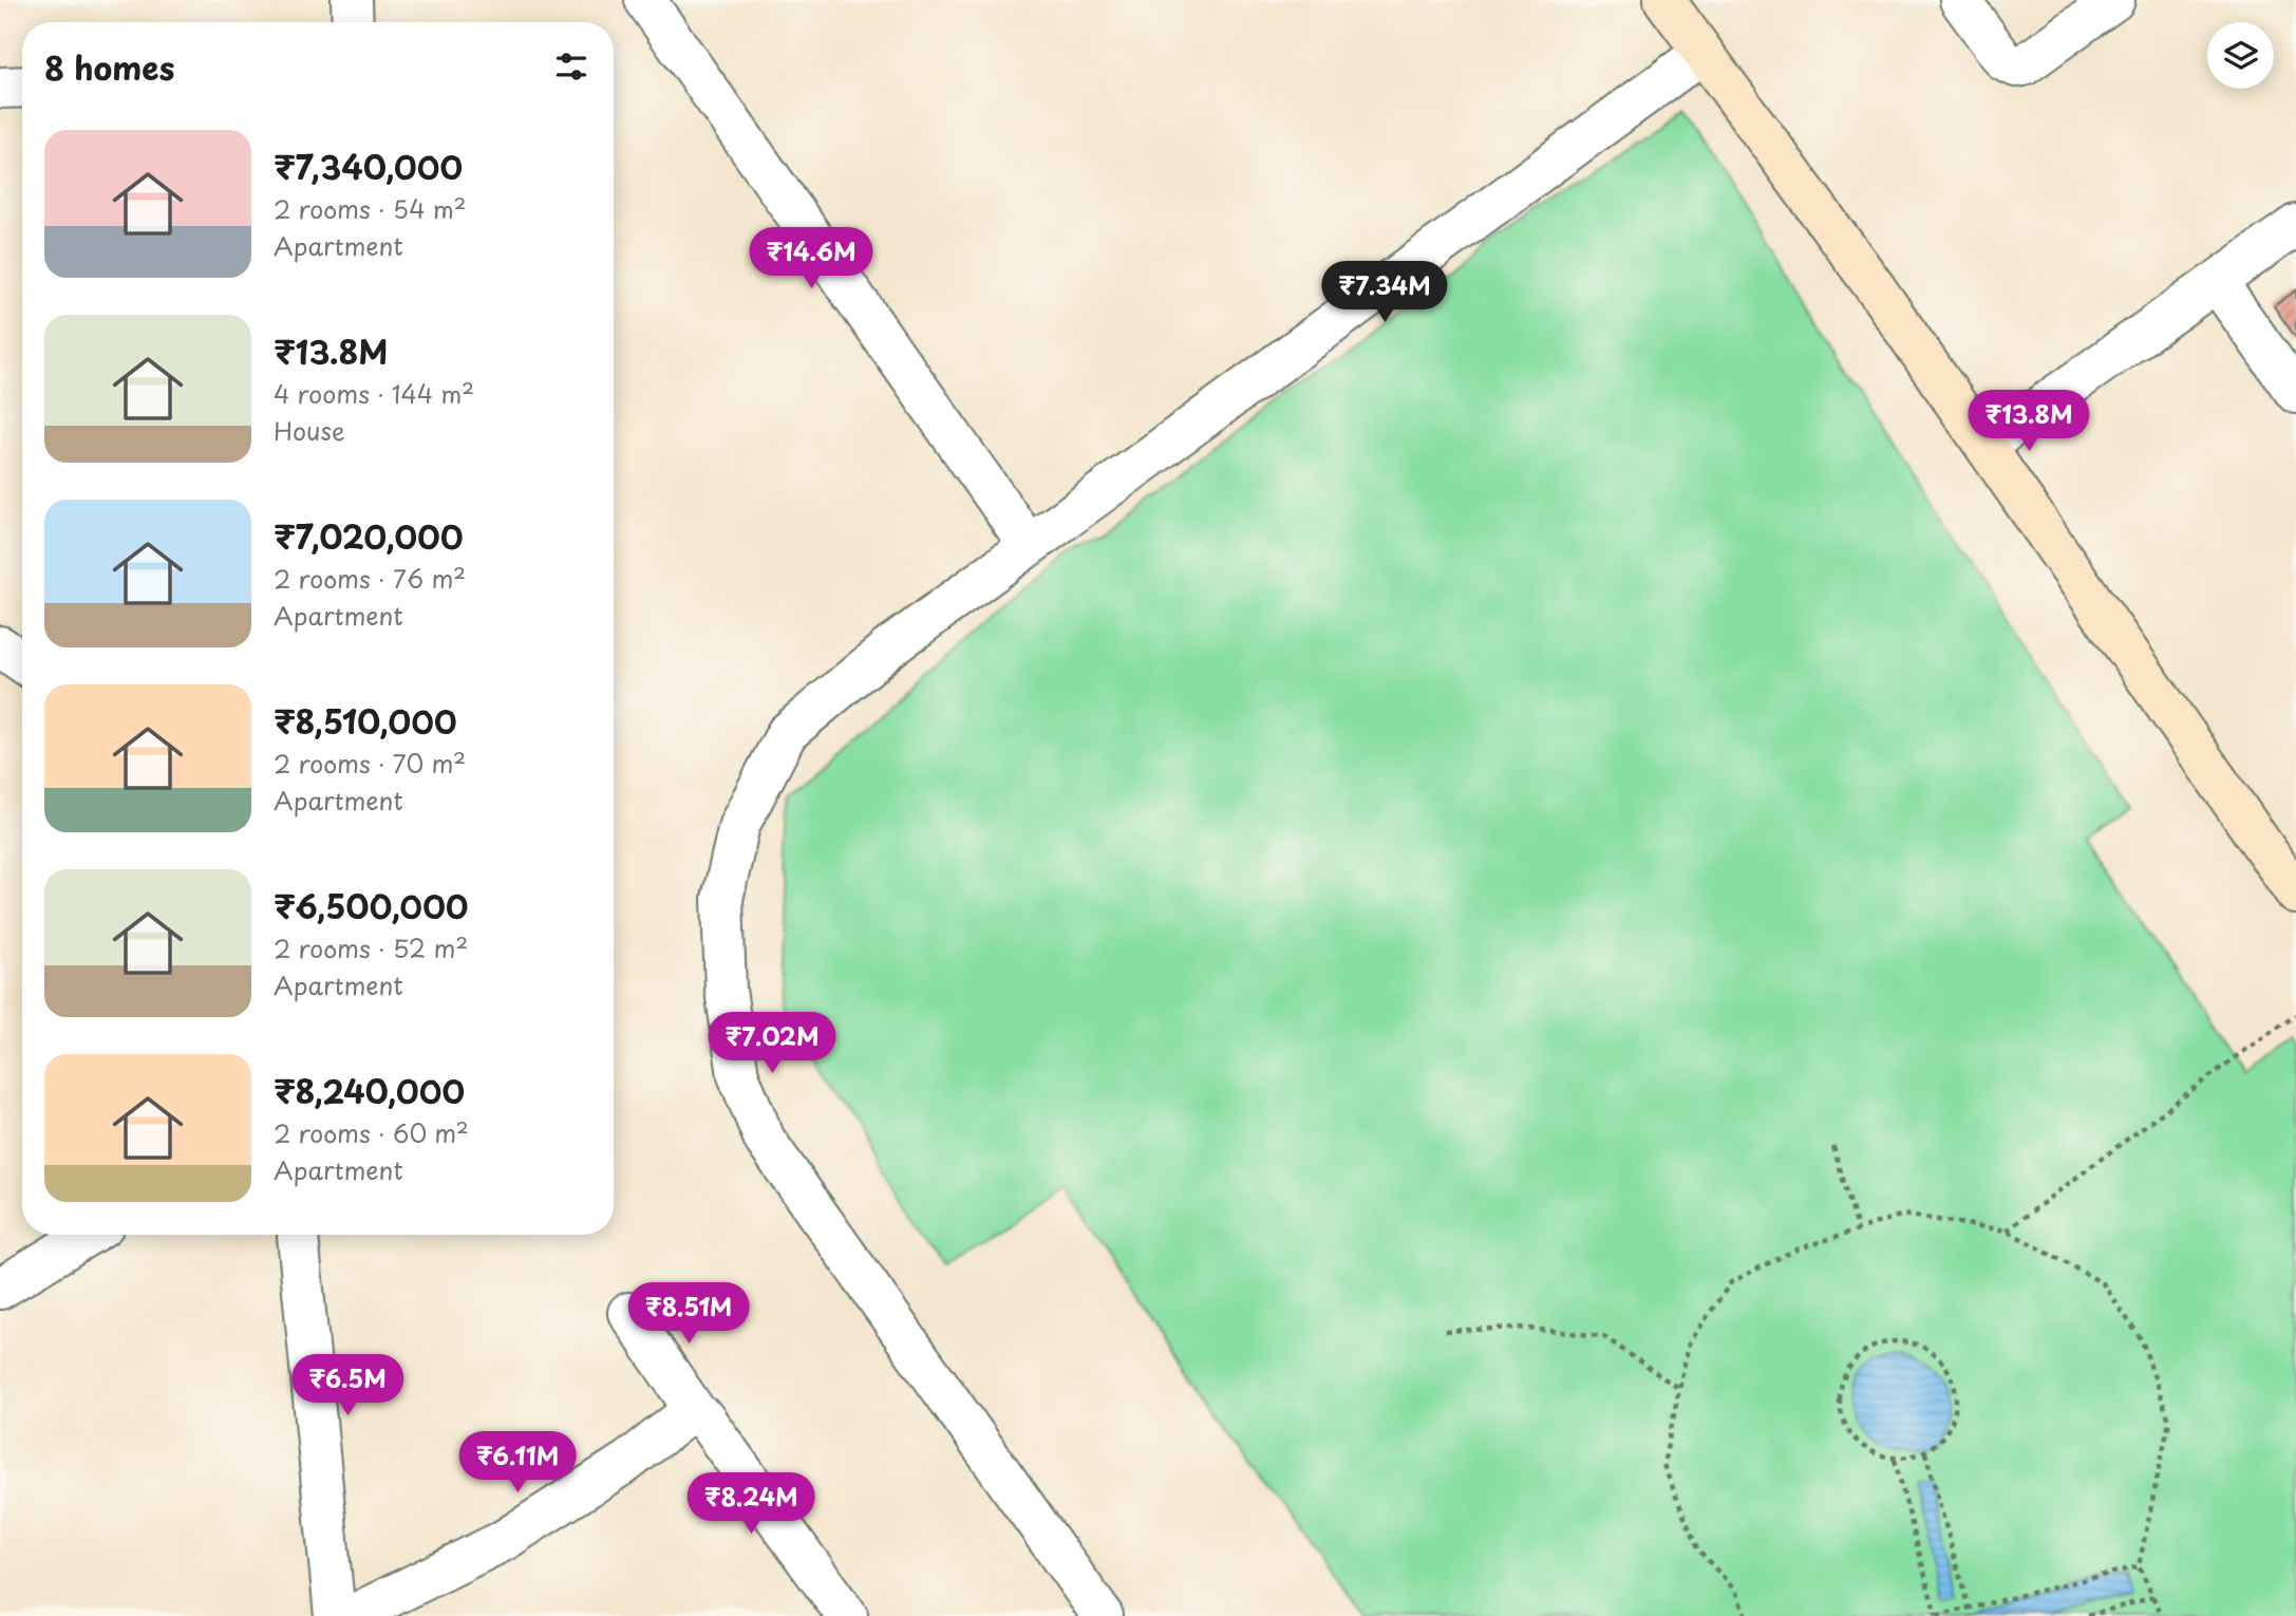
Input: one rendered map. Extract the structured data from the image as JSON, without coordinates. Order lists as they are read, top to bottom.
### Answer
{
  "page": {
    "heading": "8 homes",
    "list": [
      {
        "name": "₹7,340,000",
        "note": "2 rooms · 54 m² · Apartment"
      },
      {
        "name": "₹13.8M",
        "note": "4 rooms · 144 m² · House"
      },
      {
        "name": "₹7,020,000",
        "note": "2 rooms · 76 m² · Apartment"
      },
      {
        "name": "₹8,510,000",
        "note": "2 rooms · 70 m² · Apartment"
      },
      {
        "name": "₹6,500,000",
        "note": "2 rooms · 52 m² · Apartment"
      },
      {
        "name": "₹8,240,000",
        "note": "2 rooms · 60 m² · Apartment"
      }
    ],
    "price": [
      "₹14.6M",
      "₹7.34M",
      "₹13.8M",
      "₹7.02M",
      "₹8.51M",
      "₹6.5M",
      "₹6.11M",
      "₹8.24M"
    ]
  }
}
